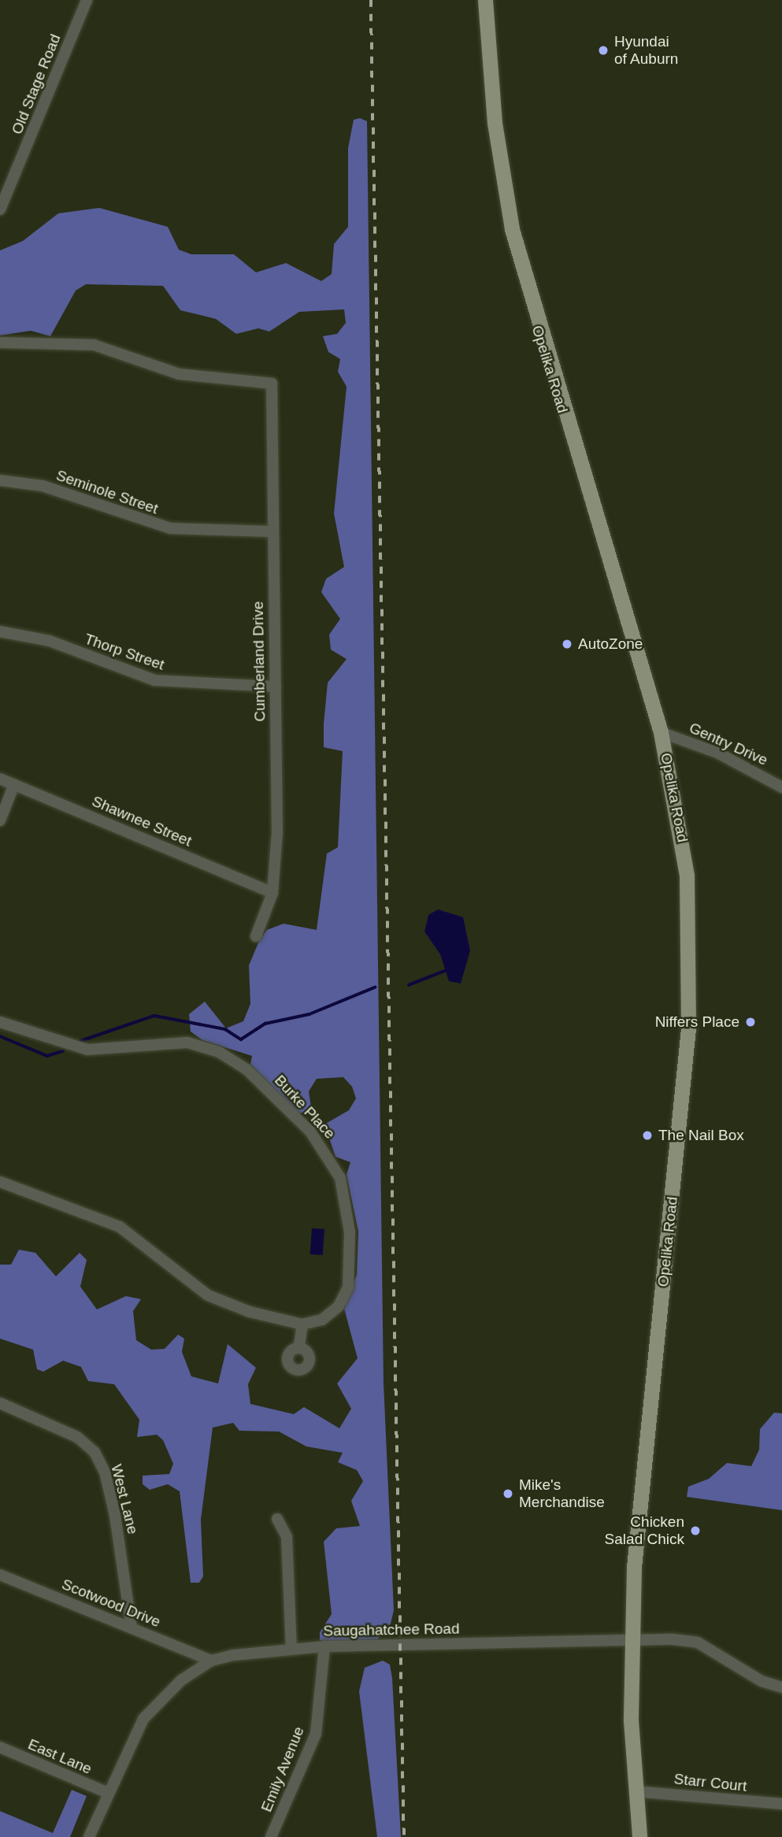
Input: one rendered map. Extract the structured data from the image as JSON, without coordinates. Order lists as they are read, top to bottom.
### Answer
{
  "streets": {
    "main road": ["Opelika Road"],
    "street": [
      "Old Stage Road",
      "Seminole Street",
      "Thorp Street",
      "Cumberland Drive",
      "Gentry Drive",
      "Shawnee Street",
      "Burke Place",
      "West Lane",
      "Scotwood Drive",
      "Saugahatchee Road",
      "East Lane",
      "Emily Avenue",
      "Starr Court"
    ]
  },
  "crossings": [
    ["Opelika Road", "Gentry Drive"],
    ["Opelika Road", "Saugahatchee Road"],
    ["Opelika Road", "Starr Court"],
    ["Seminole Street", "Cumberland Drive"],
    ["Thorp Street", "Cumberland Drive"],
    ["Cumberland Drive", "Shawnee Street"],
    ["West Lane", "Scotwood Drive"],
    ["Scotwood Drive", "Saugahatchee Road"],
    ["Saugahatchee Road", "East Lane"],
    ["Saugahatchee Road", "Emily Avenue"]
  ],
  "places": [
    "Hyundai of Auburn",
    "AutoZone",
    "Niffers Place",
    "The Nail Box",
    "Mike's Merchandise",
    "Chicken Salad Chick"
  ]
}
